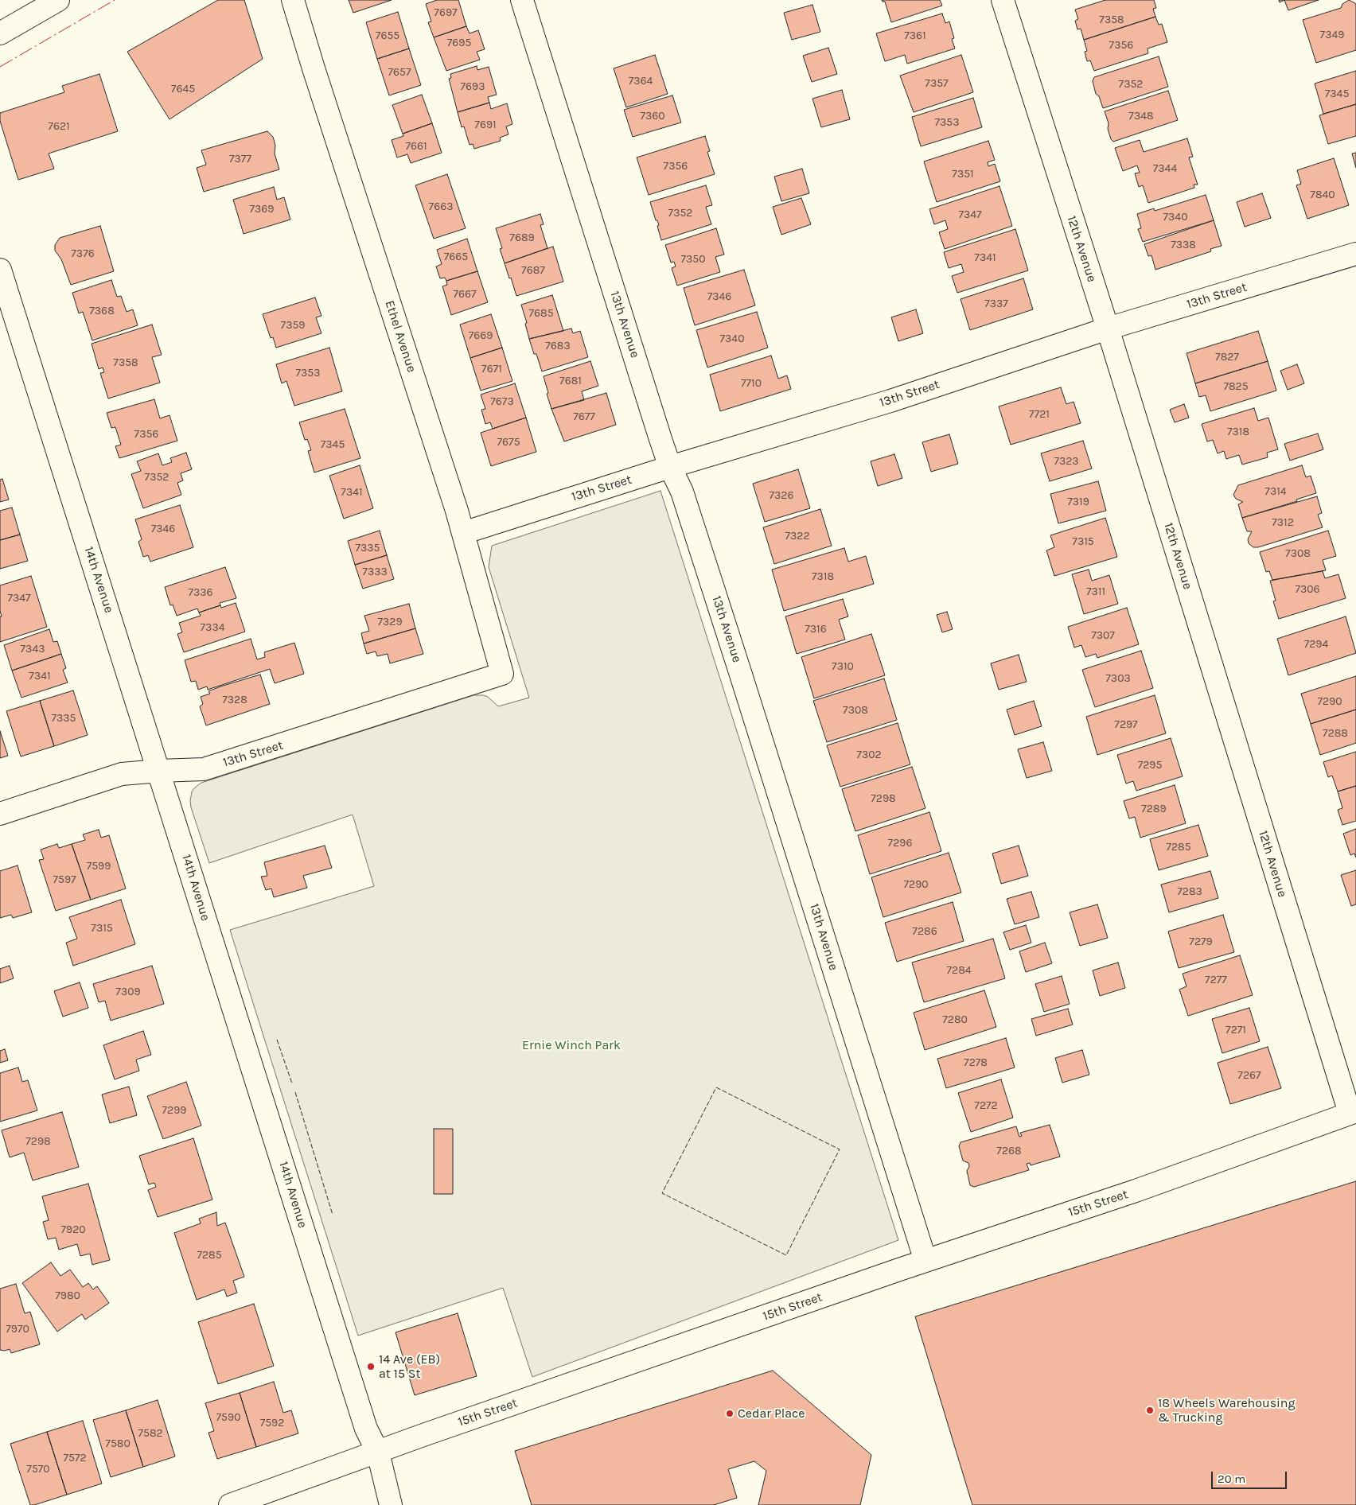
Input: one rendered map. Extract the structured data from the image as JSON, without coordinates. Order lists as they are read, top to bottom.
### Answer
{
  "streets": {
    "street": [
      "12th Avenue",
      "13th Street",
      "13th Avenue",
      "Ethel Avenue",
      "14th Avenue",
      "15th Street"
    ]
  },
  "crossings": [
    ["12th Avenue", "13th Street"],
    ["12th Avenue", "15th Street"],
    ["13th Street", "13th Avenue"],
    ["13th Street", "Ethel Avenue"],
    ["13th Street", "14th Avenue"],
    ["13th Avenue", "15th Street"],
    ["14th Avenue", "15th Street"]
  ],
  "parks": ["Ernie Winch Park"],
  "places": ["14 Ave (EB) at 15 St", "18 Wheels Warehousing & Trucking", "Cedar Place"],
  "house_numbers": [
    "7697",
    "7358",
    "7349",
    "7655",
    "7361",
    "7695",
    "7356",
    "7657",
    "7364",
    "7357",
    "7352",
    "7693",
    "7645",
    "7345",
    "7360",
    "7348",
    "7353",
    "7691",
    "7621",
    "7661",
    "7377",
    "7356",
    "7344",
    "7351",
    "7840",
    "7663",
    "7369",
    "7352",
    "7347",
    "7340",
    "7689",
    "7338",
    "7376",
    "7665",
    "7341",
    "7350",
    "7687",
    "7667",
    "7346",
    "7337",
    "7368",
    "7685",
    "7359",
    "7669",
    "7340",
    "7683",
    "7827",
    "7358",
    "7671",
    "7353",
    "7681",
    "7710",
    "7825",
    "7673",
    "7721",
    "7677",
    "7318",
    "7356",
    "7675",
    "7345",
    "7323",
    "7352",
    "7314",
    "7341",
    "7326",
    "7319",
    "7312",
    "7346",
    "7322",
    "7315",
    "7335",
    "7308",
    "7333",
    "7318",
    "7306",
    "7311",
    "7336",
    "7347",
    "7329",
    "7334",
    "7316",
    "7307",
    "7294",
    "7343",
    "7310",
    "7341",
    "7303",
    "7328",
    "7290",
    "7308",
    "7335",
    "7297",
    "7288",
    "7302",
    "7295",
    "7298",
    "7289",
    "7296",
    "7285",
    "7599",
    "7597",
    "7290",
    "7283",
    "7315",
    "7286",
    "7279",
    "7284",
    "7277",
    "7309",
    "7280",
    "7271",
    "7278",
    "7267",
    "7272",
    "7299",
    "7298",
    "7268",
    "7920",
    "7285",
    "7980",
    "7970",
    "7590",
    "7592",
    "7582",
    "7580",
    "7572",
    "7570"
  ],
  "scale_bar": "20 m"
}
